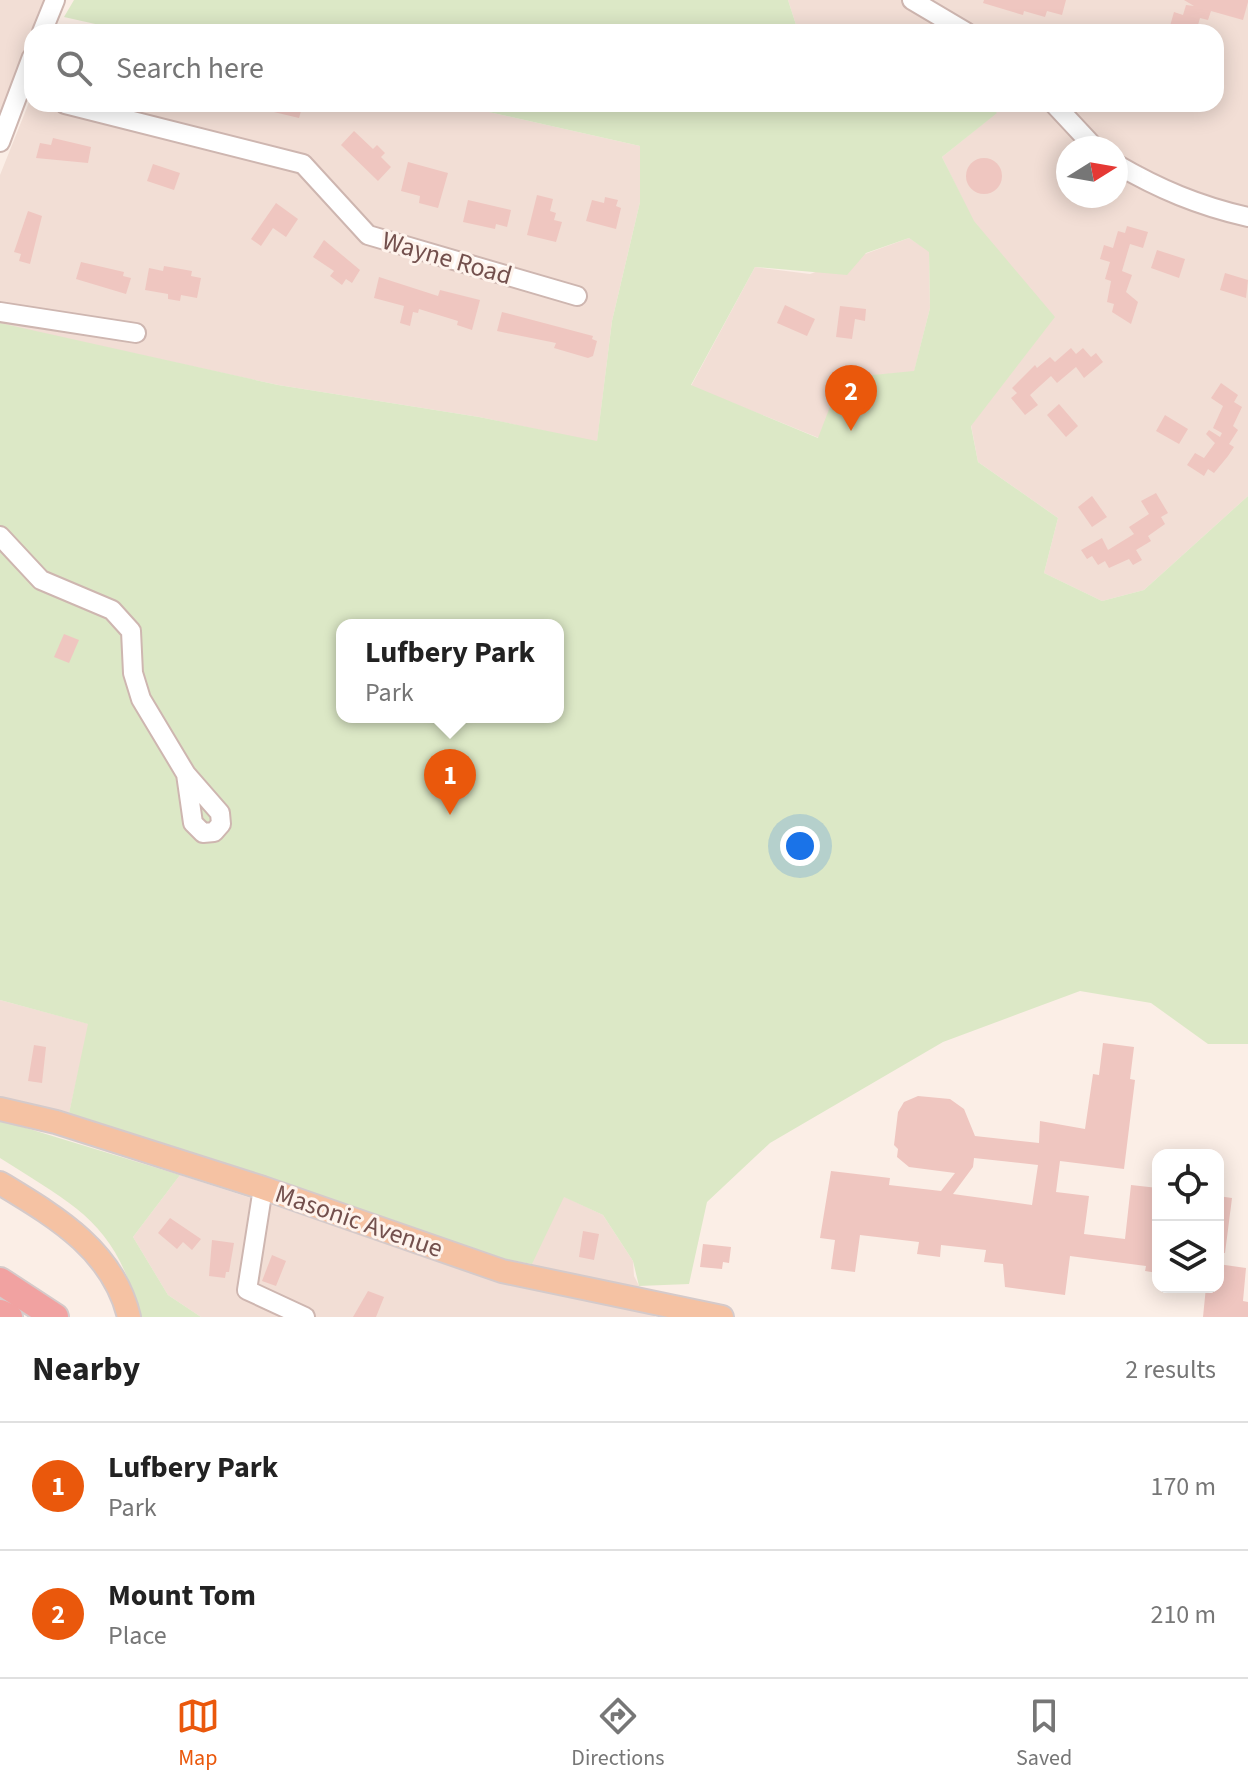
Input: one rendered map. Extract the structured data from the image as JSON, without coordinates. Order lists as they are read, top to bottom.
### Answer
{
  "streets": {
    "main road": ["Masonic Avenue"],
    "street": ["Wayne Road"]
  },
  "north": "right",
  "page": {
    "search": "Search here",
    "pins": ["2", "1"],
    "popup": ["Lufbery Park", "Park"],
    "heading": ["Nearby", "2 results"],
    "list": [
      {
        "mark": "1",
        "name": "Lufbery Park",
        "note": "Park",
        "value": "170 m"
      },
      {
        "mark": "2",
        "name": "Mount Tom",
        "note": "Place",
        "value": "210 m"
      }
    ],
    "nav": ["Map", "Directions", "Saved"]
  }
}
